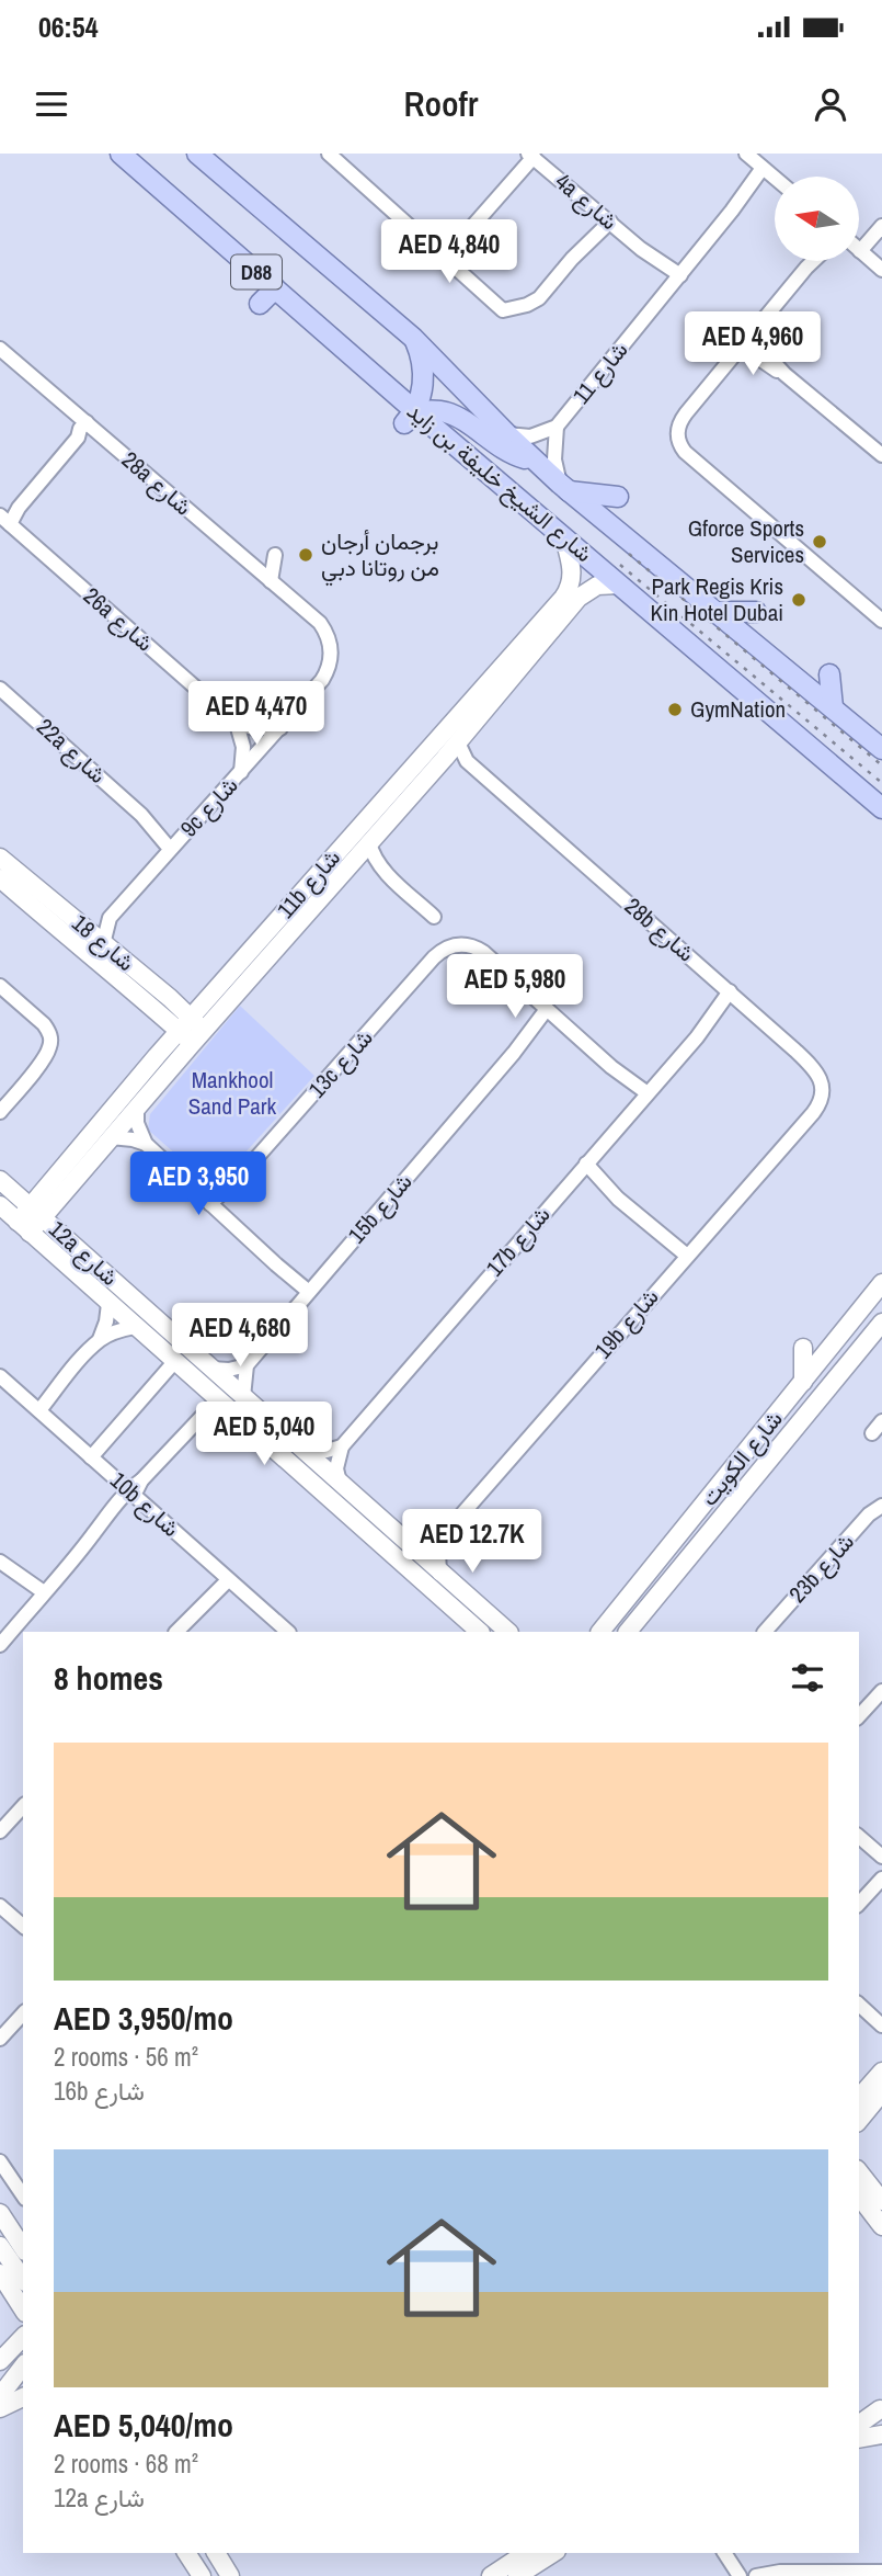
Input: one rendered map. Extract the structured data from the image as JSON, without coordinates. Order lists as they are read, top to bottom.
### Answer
{
  "streets": {
    "main road": ["D88", "شارع الشيخ خليفة بن زايد"],
    "street": [
      "4a شارع",
      "شارع 11",
      "28a شارع",
      "26a شارع",
      "22a شارع",
      "9c شارع",
      "11b شارع",
      "28b شارع",
      "شارع 18",
      "13c شارع",
      "15b شارع",
      "17b شارع",
      "12a شارع",
      "19b شارع",
      "شارع الكويت",
      "10b شارع",
      "23b شارع"
    ]
  },
  "crossings": [
    ["4a شارع", "شارع 11"],
    ["شارع 11", "شارع الشيخ خليفة بن زايد"],
    ["شارع الشيخ خليفة بن زايد", "11b شارع"],
    ["28a شارع", "9c شارع"],
    ["22a شارع", "9c شارع"],
    ["9c شارع", "شارع 18"],
    ["11b شارع", "28b شارع"],
    ["11b شارع", "شارع 18"],
    ["11b شارع", "12a شارع"],
    ["28b شارع", "17b شارع"],
    ["28b شارع", "19b شارع"],
    ["13c شارع", "15b شارع"]
  ],
  "parks": ["Mankhool Sand Park"],
  "places": [
    "Gforce Sports Services",
    "برجمان أرجان من روتانا دبي",
    "Park Regis Kris Kin Hotel Dubai",
    "GymNation"
  ],
  "north": "left",
  "page": {
    "status": "06:54",
    "header": "Roofr",
    "price": [
      "AED 4,840",
      "AED 4,960",
      "AED 4,470",
      "AED 5,980",
      "AED 3,950",
      "AED 4,680",
      "AED 5,040",
      "AED 12.7K"
    ],
    "heading": "8 homes",
    "list": [
      {
        "name": "AED 3,950/mo",
        "note": "2 rooms · 56 m² · 16b شارع"
      },
      {
        "name": "AED 5,040/mo",
        "note": "2 rooms · 68 m² · 12a شارع"
      }
    ]
  }
}
